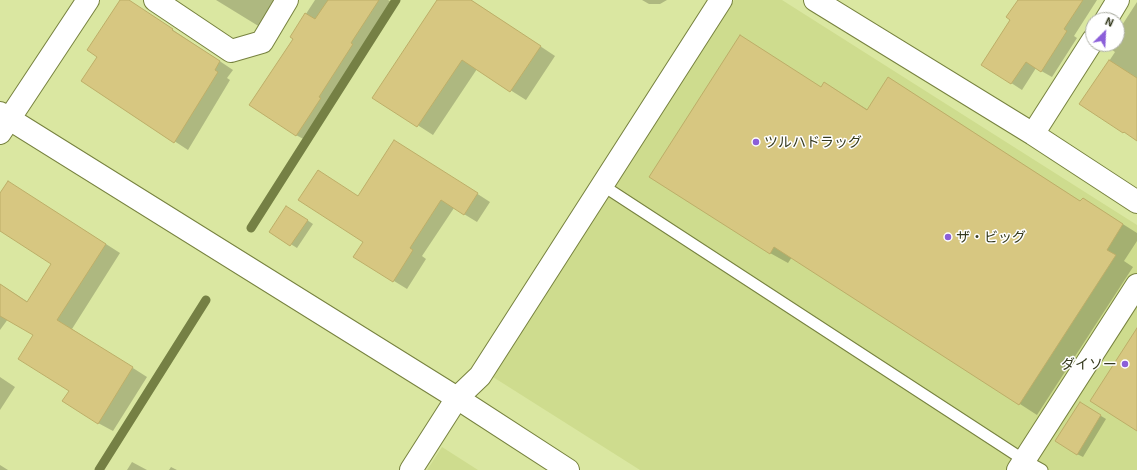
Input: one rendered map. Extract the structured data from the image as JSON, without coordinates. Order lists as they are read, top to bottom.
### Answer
{
  "places": ["ツルハドラッグ", "ザ・ビッグ", "ダイソー"],
  "north": "top right"
}
